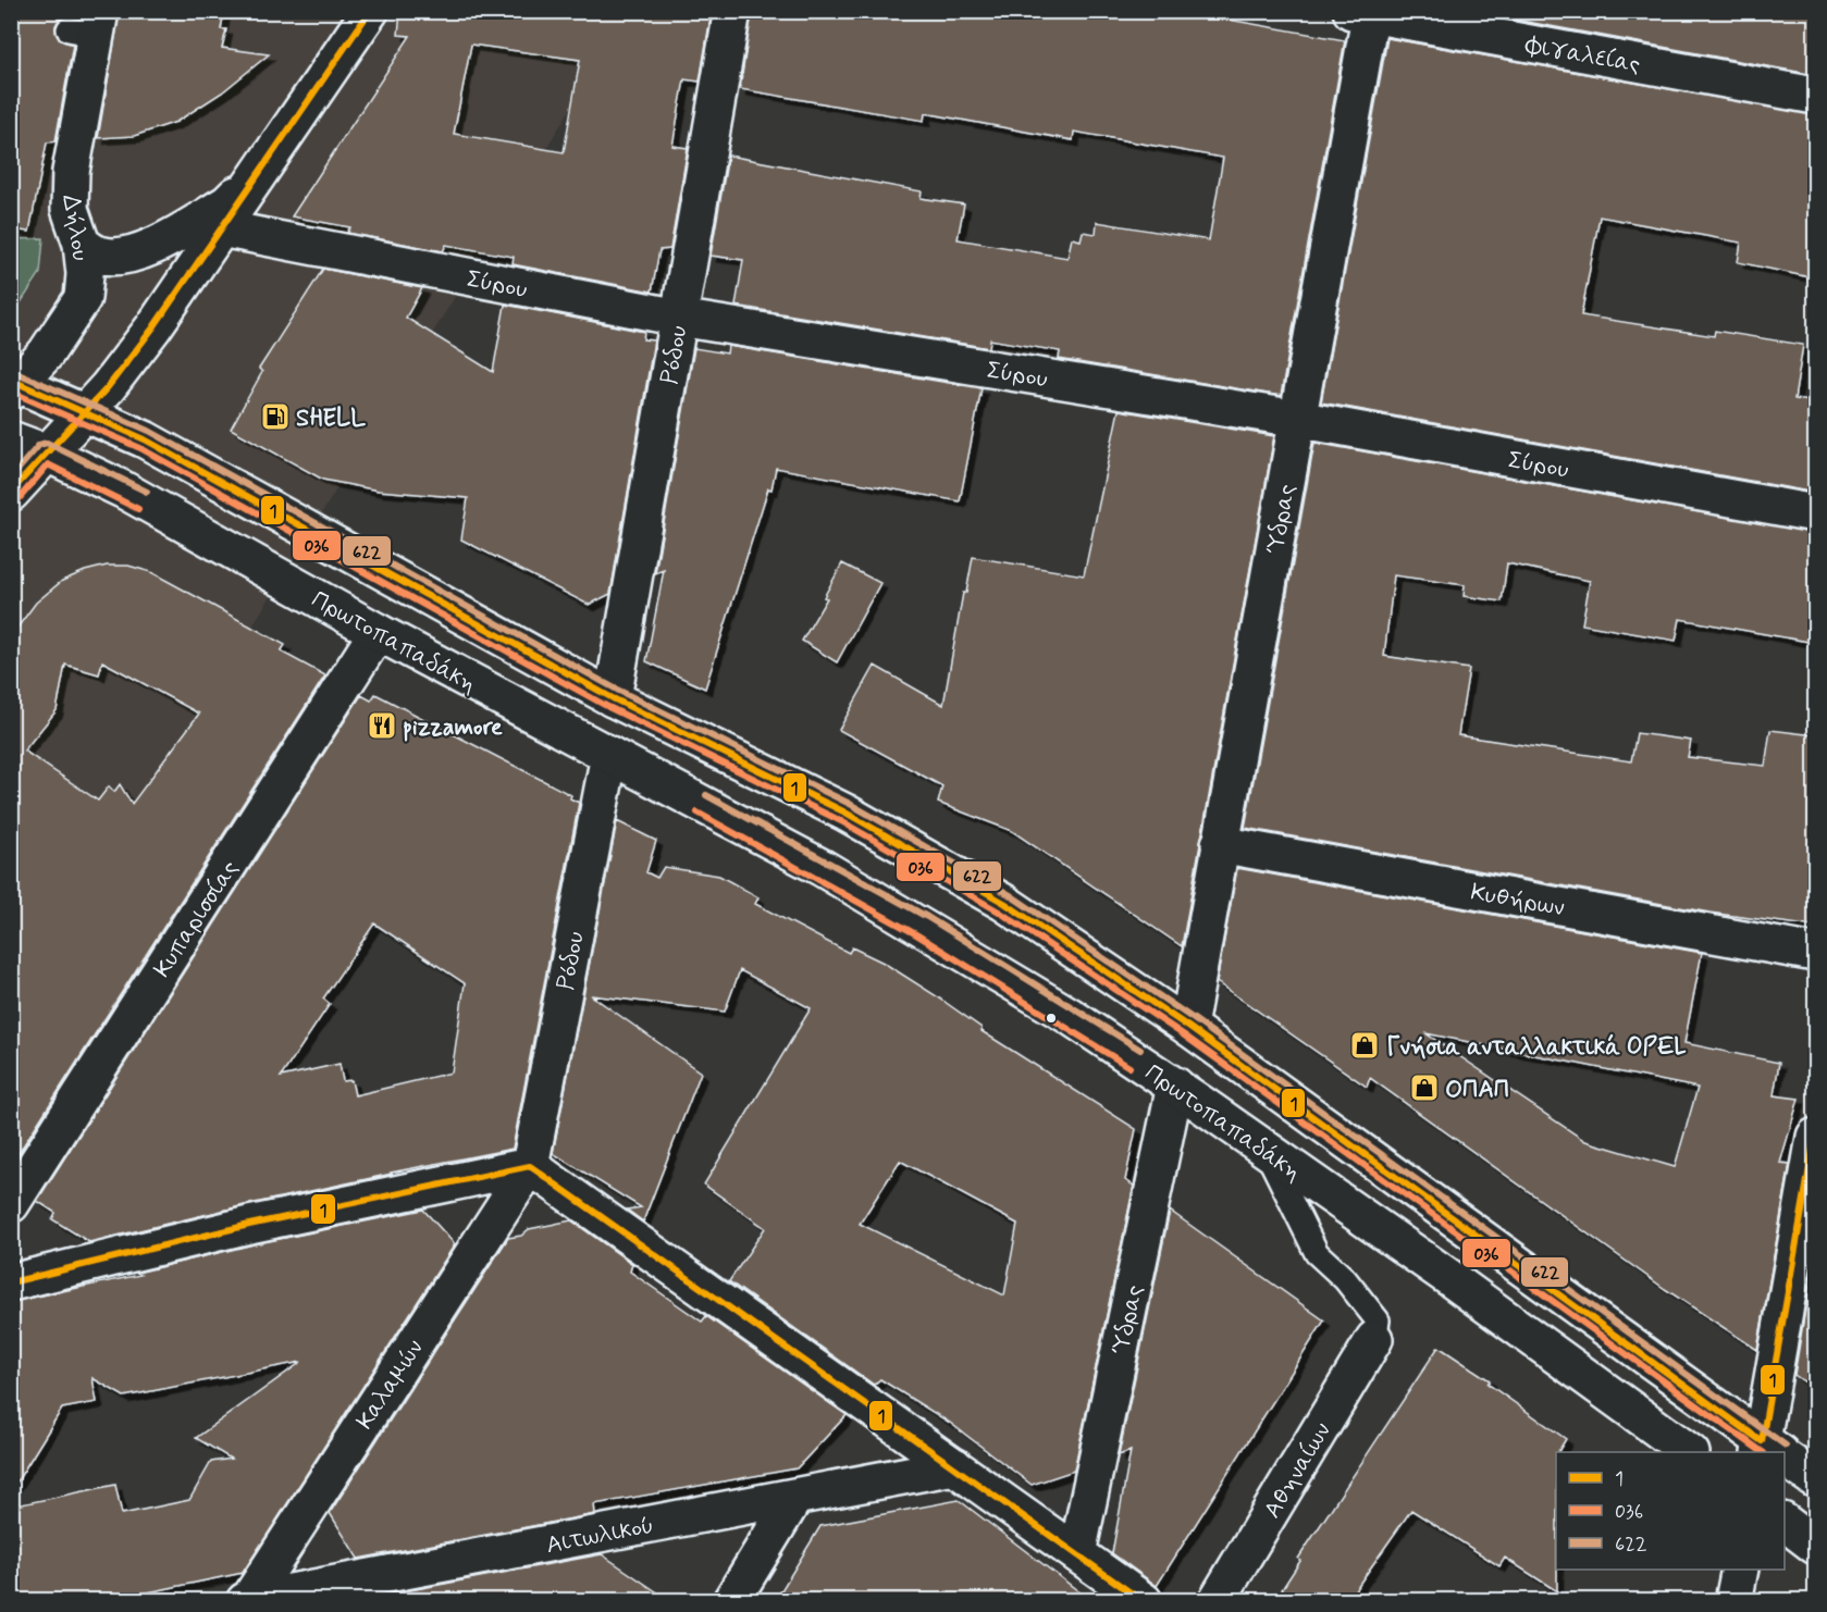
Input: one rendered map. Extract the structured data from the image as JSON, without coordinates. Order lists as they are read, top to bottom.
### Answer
{
  "streets": {
    "street": [
      "Φιγαλείας",
      "Δήλου",
      "Σύρου",
      "Ρόδου",
      "Ύδρας",
      "Πρωτοπαπαδάκη",
      "Κυθήρων",
      "Κυπαρισσίας",
      "Καλαμών",
      "Αθηναίων",
      "Αιτωλικού"
    ]
  },
  "crossings": [
    ["Φιγαλείας", "Ύδρας"],
    ["Σύρου", "Ρόδου"],
    ["Σύρου", "Ύδρας"],
    ["Ρόδου", "Πρωτοπαπαδάκη"],
    ["Ρόδου", "Καλαμών"],
    ["Ύδρας", "Πρωτοπαπαδάκη"],
    ["Ύδρας", "Κυθήρων"],
    ["Πρωτοπαπαδάκη", "Κυπαρισσίας"],
    ["Καλαμών", "Αιτωλικού"]
  ],
  "places": {
    "fuel station": ["SHELL"],
    "restaurant": ["pizzamore"],
    "shop": ["Γνήσια ανταλλακτικά OPEL", "ΟΠΑΠ"]
  },
  "lines": ["transit line 1", "transit line 622", "transit line 036"],
  "legend": ["1", "036", "622"]
}
